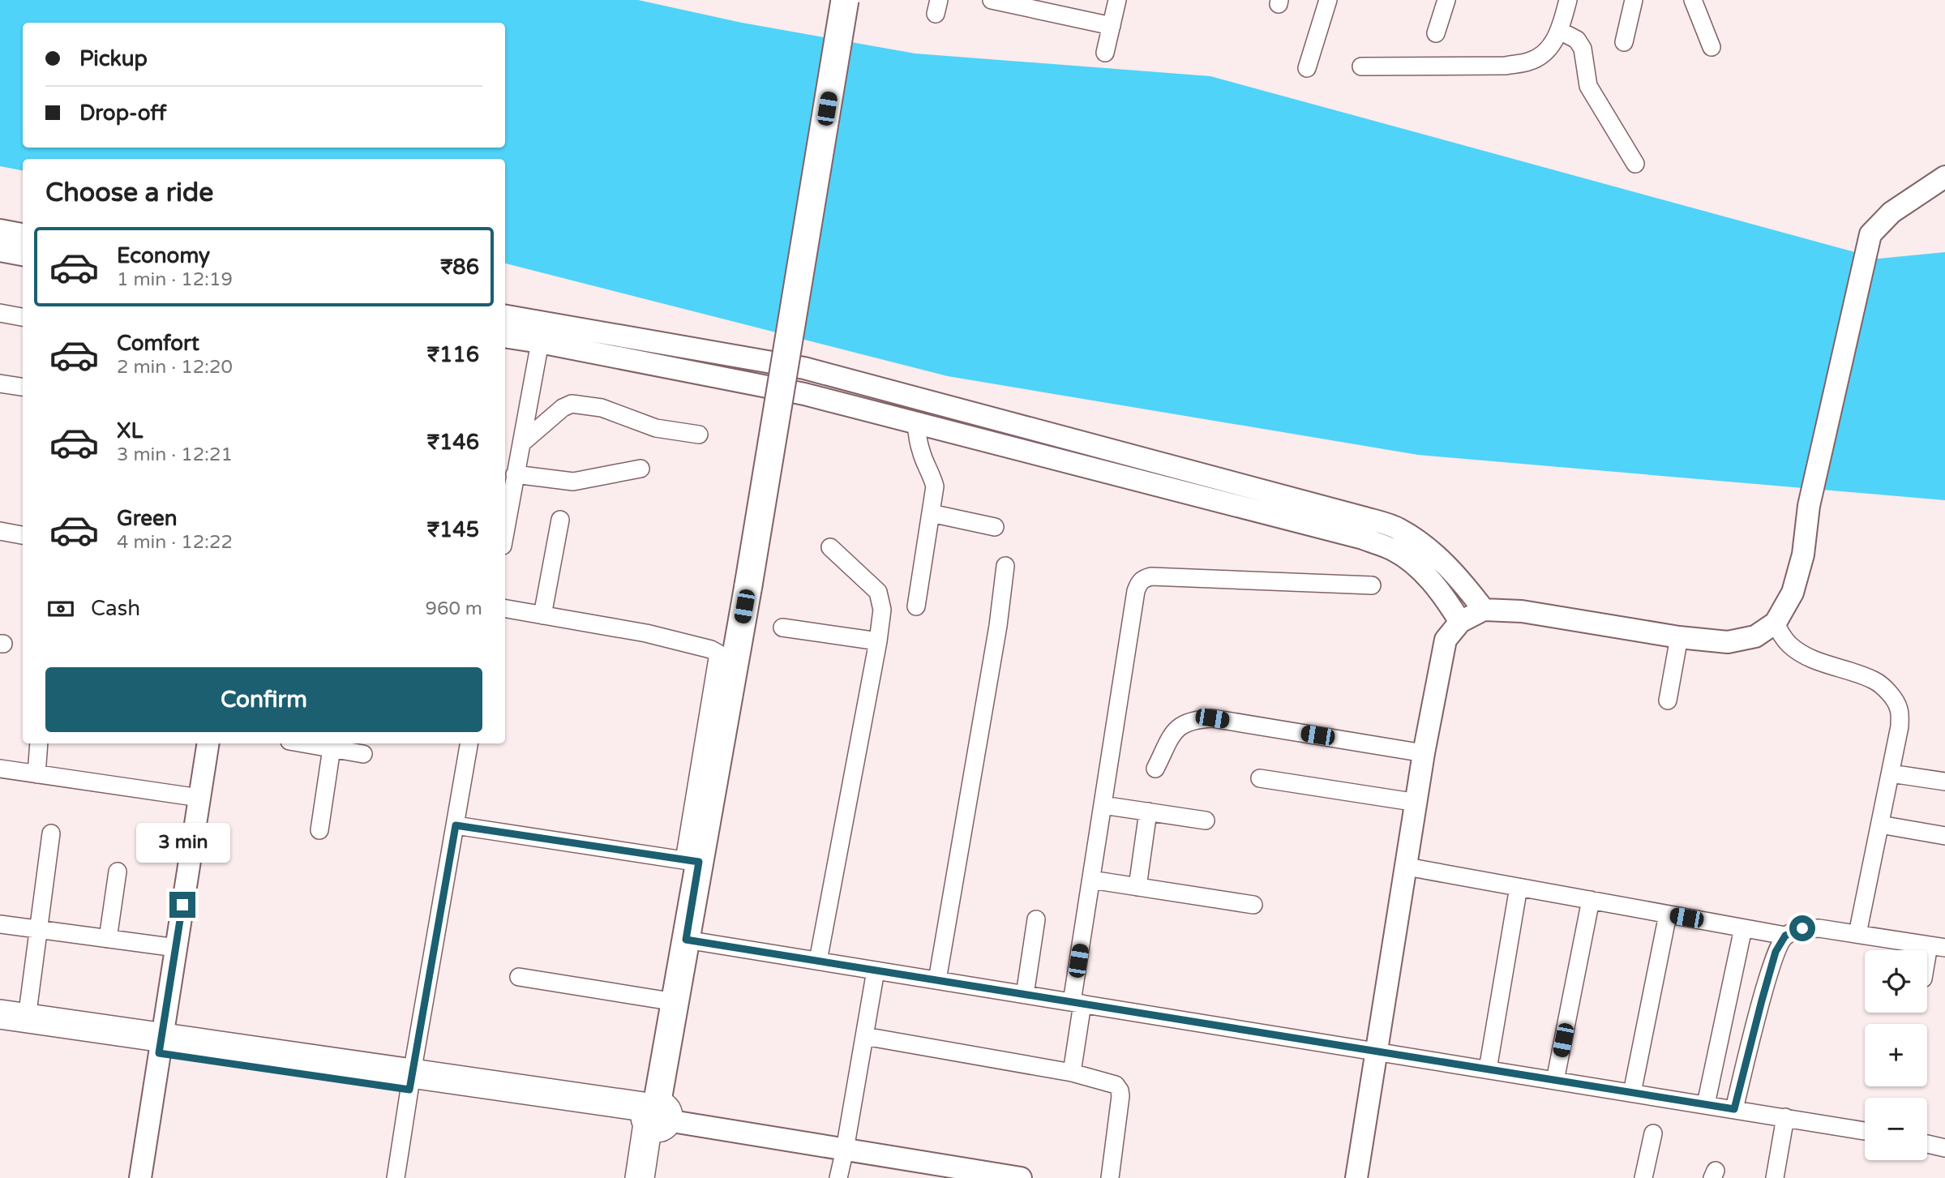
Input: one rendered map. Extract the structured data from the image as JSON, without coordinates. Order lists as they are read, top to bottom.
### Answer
{
  "page": {
    "banner": ["Pickup", "Drop-off"],
    "heading": "Choose a ride",
    "list": [
      {
        "name": "Economy",
        "note": "1 min · 12:19",
        "value": "₹86"
      },
      {
        "name": "Comfort",
        "note": "2 min · 12:20",
        "value": "₹116"
      },
      {
        "name": "XL",
        "note": "3 min · 12:21",
        "value": "₹146"
      },
      {
        "name": "Green",
        "note": "4 min · 12:22",
        "value": "₹145"
      }
    ],
    "pay": ["Cash", "960 m"],
    "buttons": "Confirm",
    "bubble": "3 min",
    "map_buttons": ["+", "−"]
  }
}
